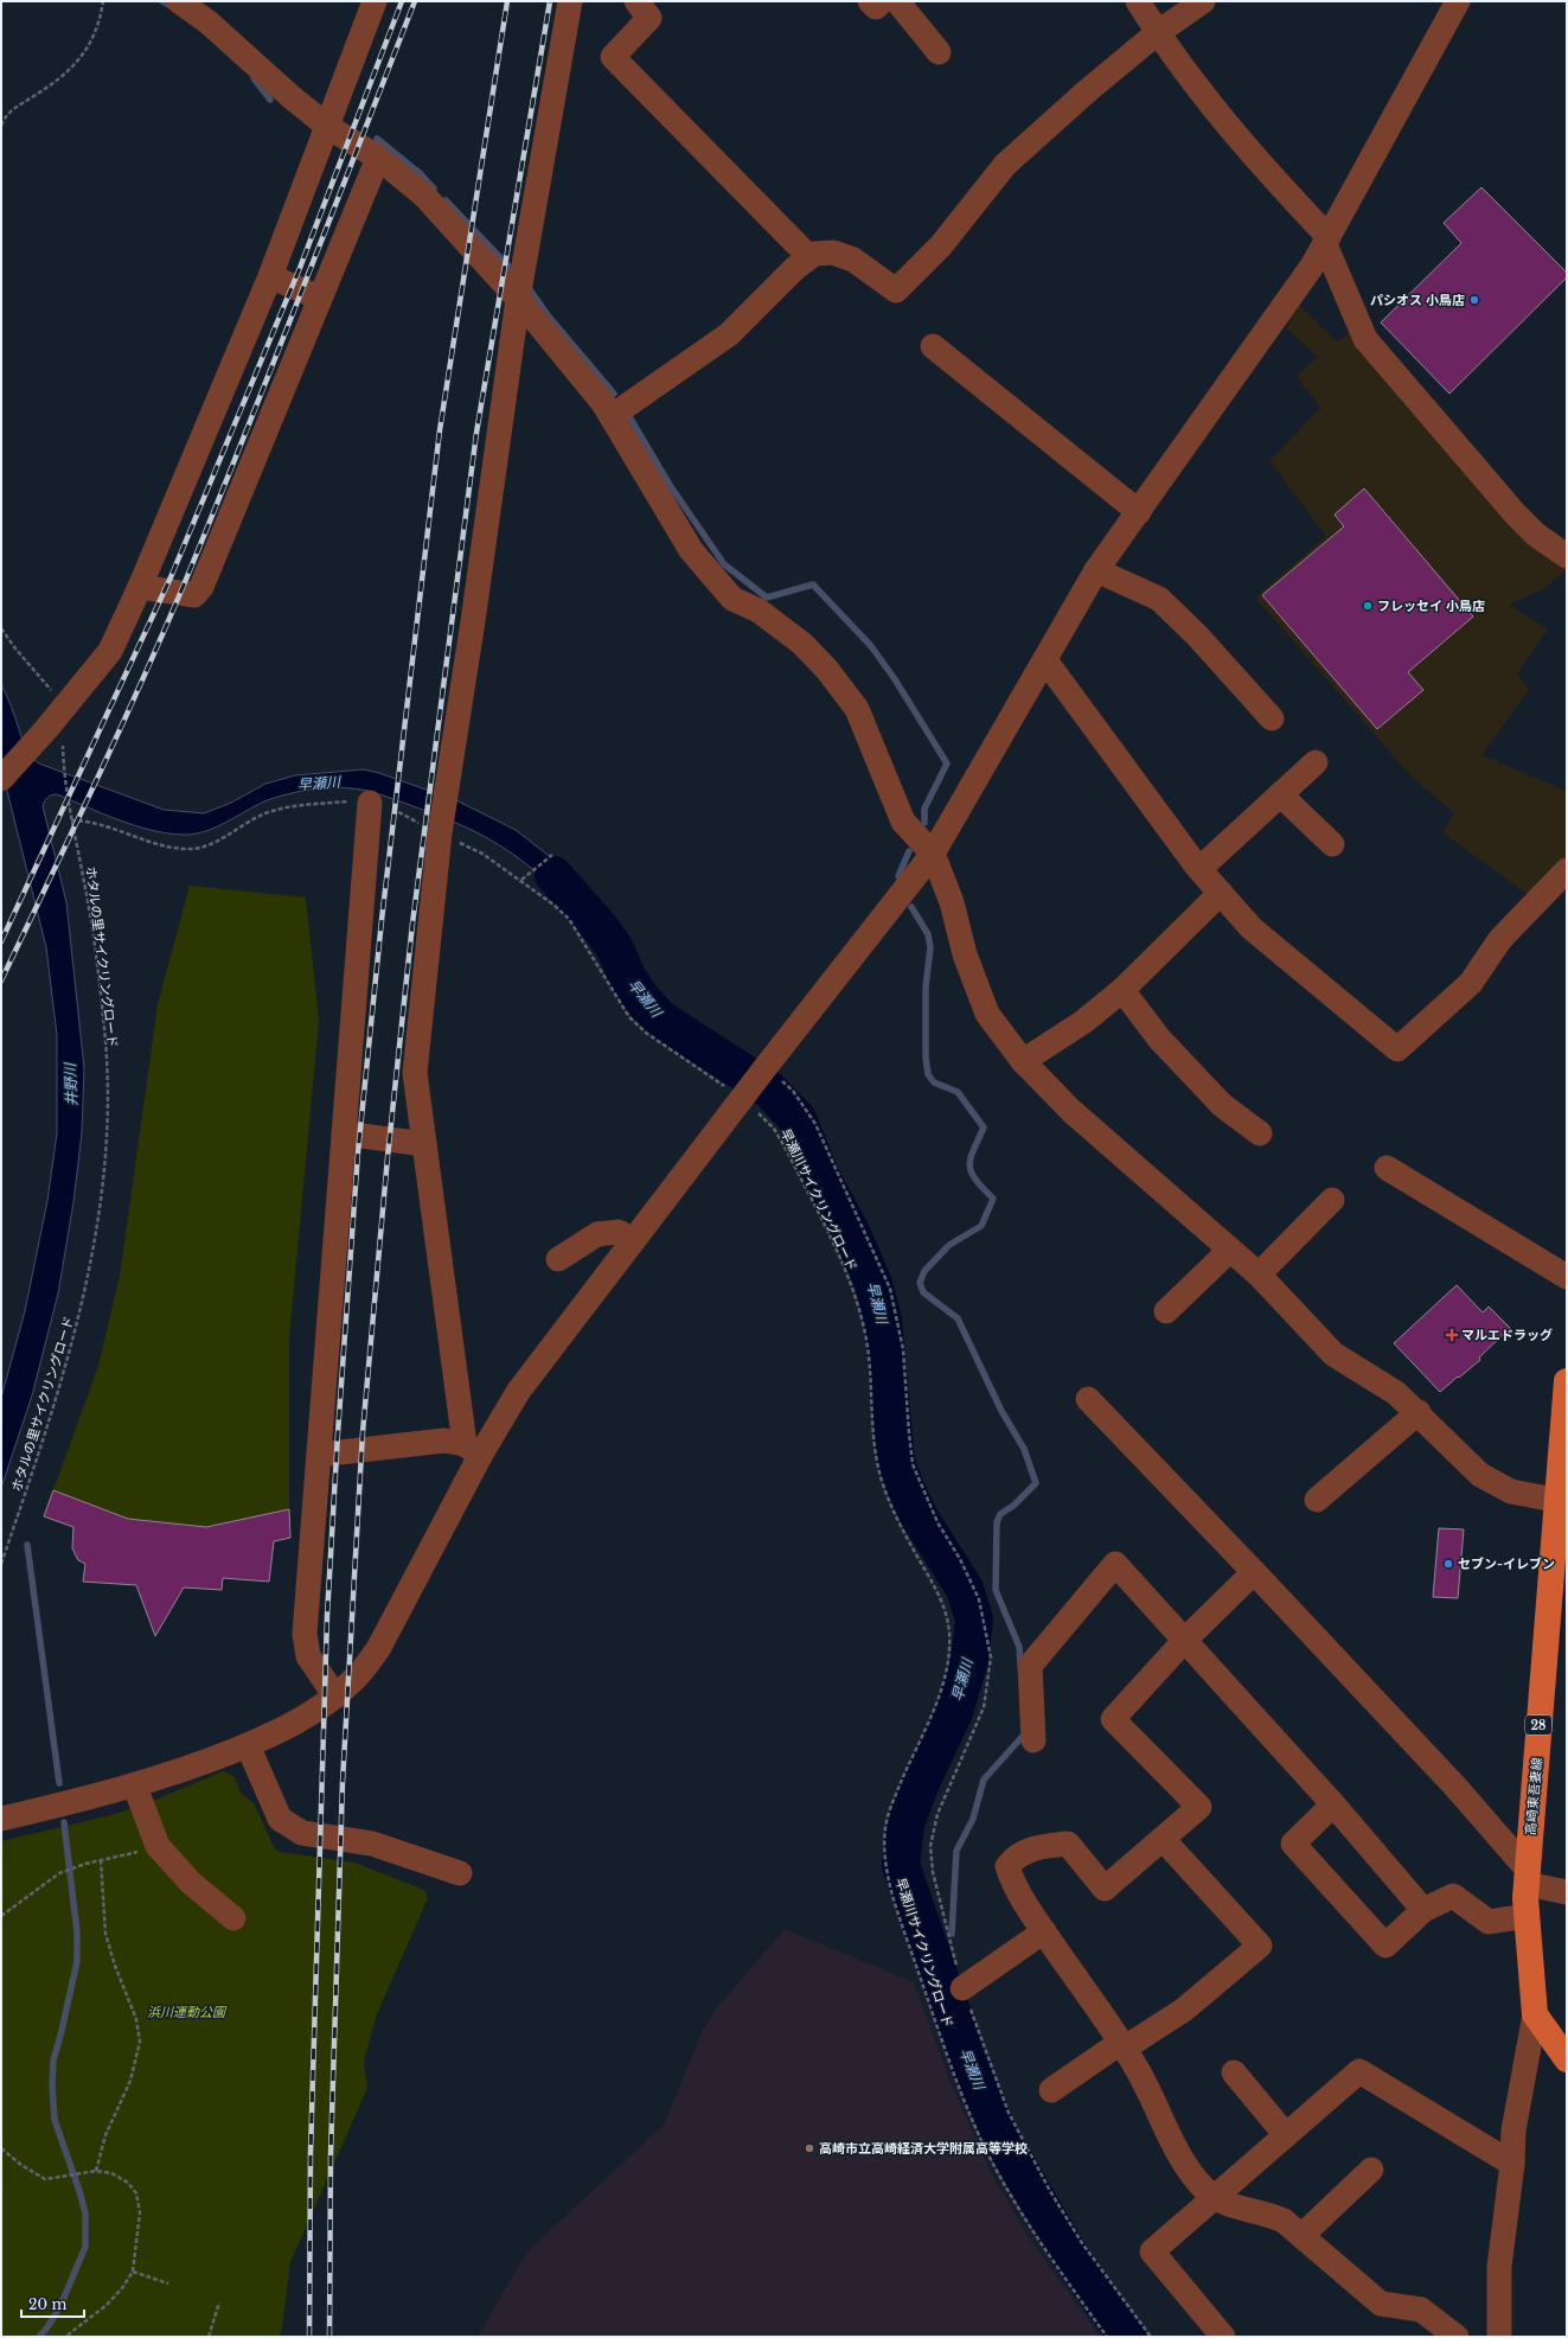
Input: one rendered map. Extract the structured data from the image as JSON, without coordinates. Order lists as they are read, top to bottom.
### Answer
{
  "streets": {
    "main road": ["28", "高崎東吾妻線"],
    "path": ["ホタルの里サイクリングロード", "早瀬川サイクリングロード"]
  },
  "crossings": [
    ["ホタルの里サイクリングロード", "早瀬川サイクリングロード"]
  ],
  "water": ["早瀬川", "井野川"],
  "parks": ["浜川運動公園"],
  "places": {
    "other": [
      "パシオス 小鳥店",
      "フレッセイ 小鳥店",
      "セブン-イレブン",
      "高崎市立高崎経済大学附属高等学校"
    ],
    "health": ["マルエドラッグ"]
  },
  "scale_bar": "20 m"
}
